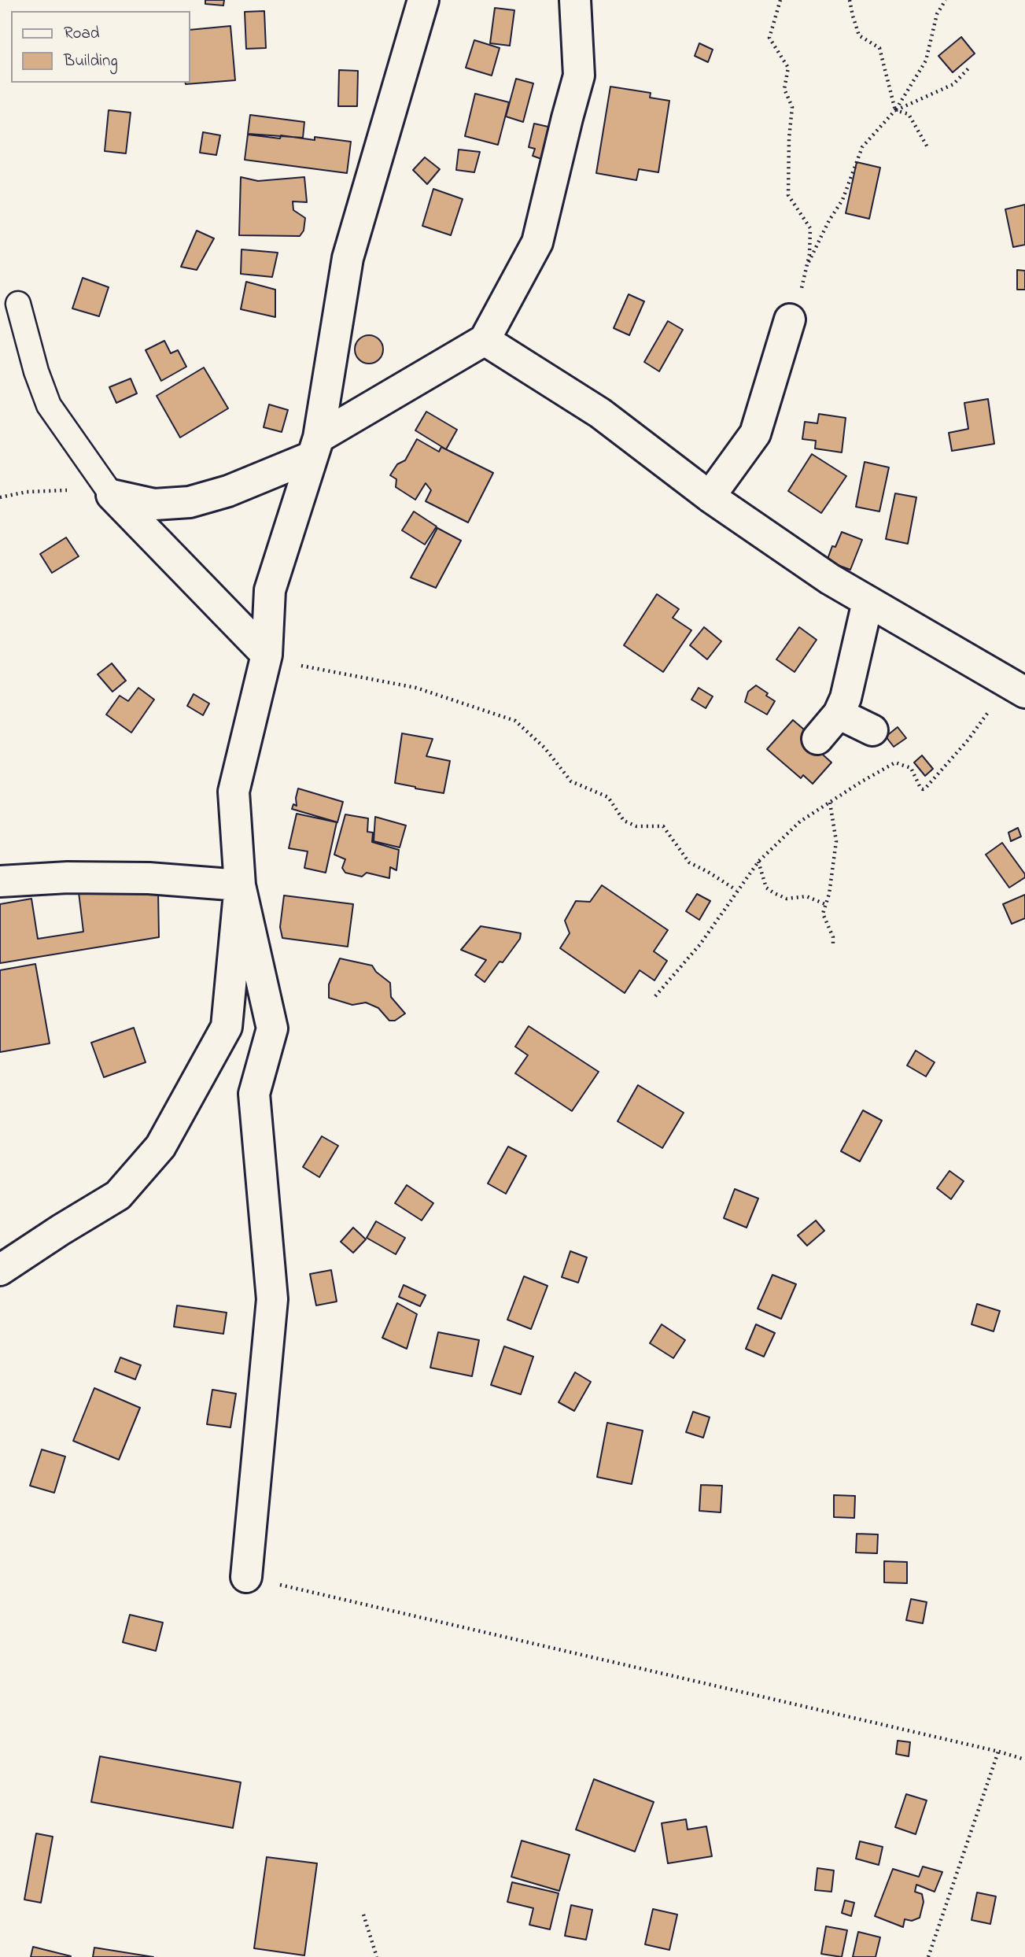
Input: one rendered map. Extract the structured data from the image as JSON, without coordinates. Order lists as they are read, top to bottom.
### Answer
{
  "legend": ["Road", "Building"]
}
